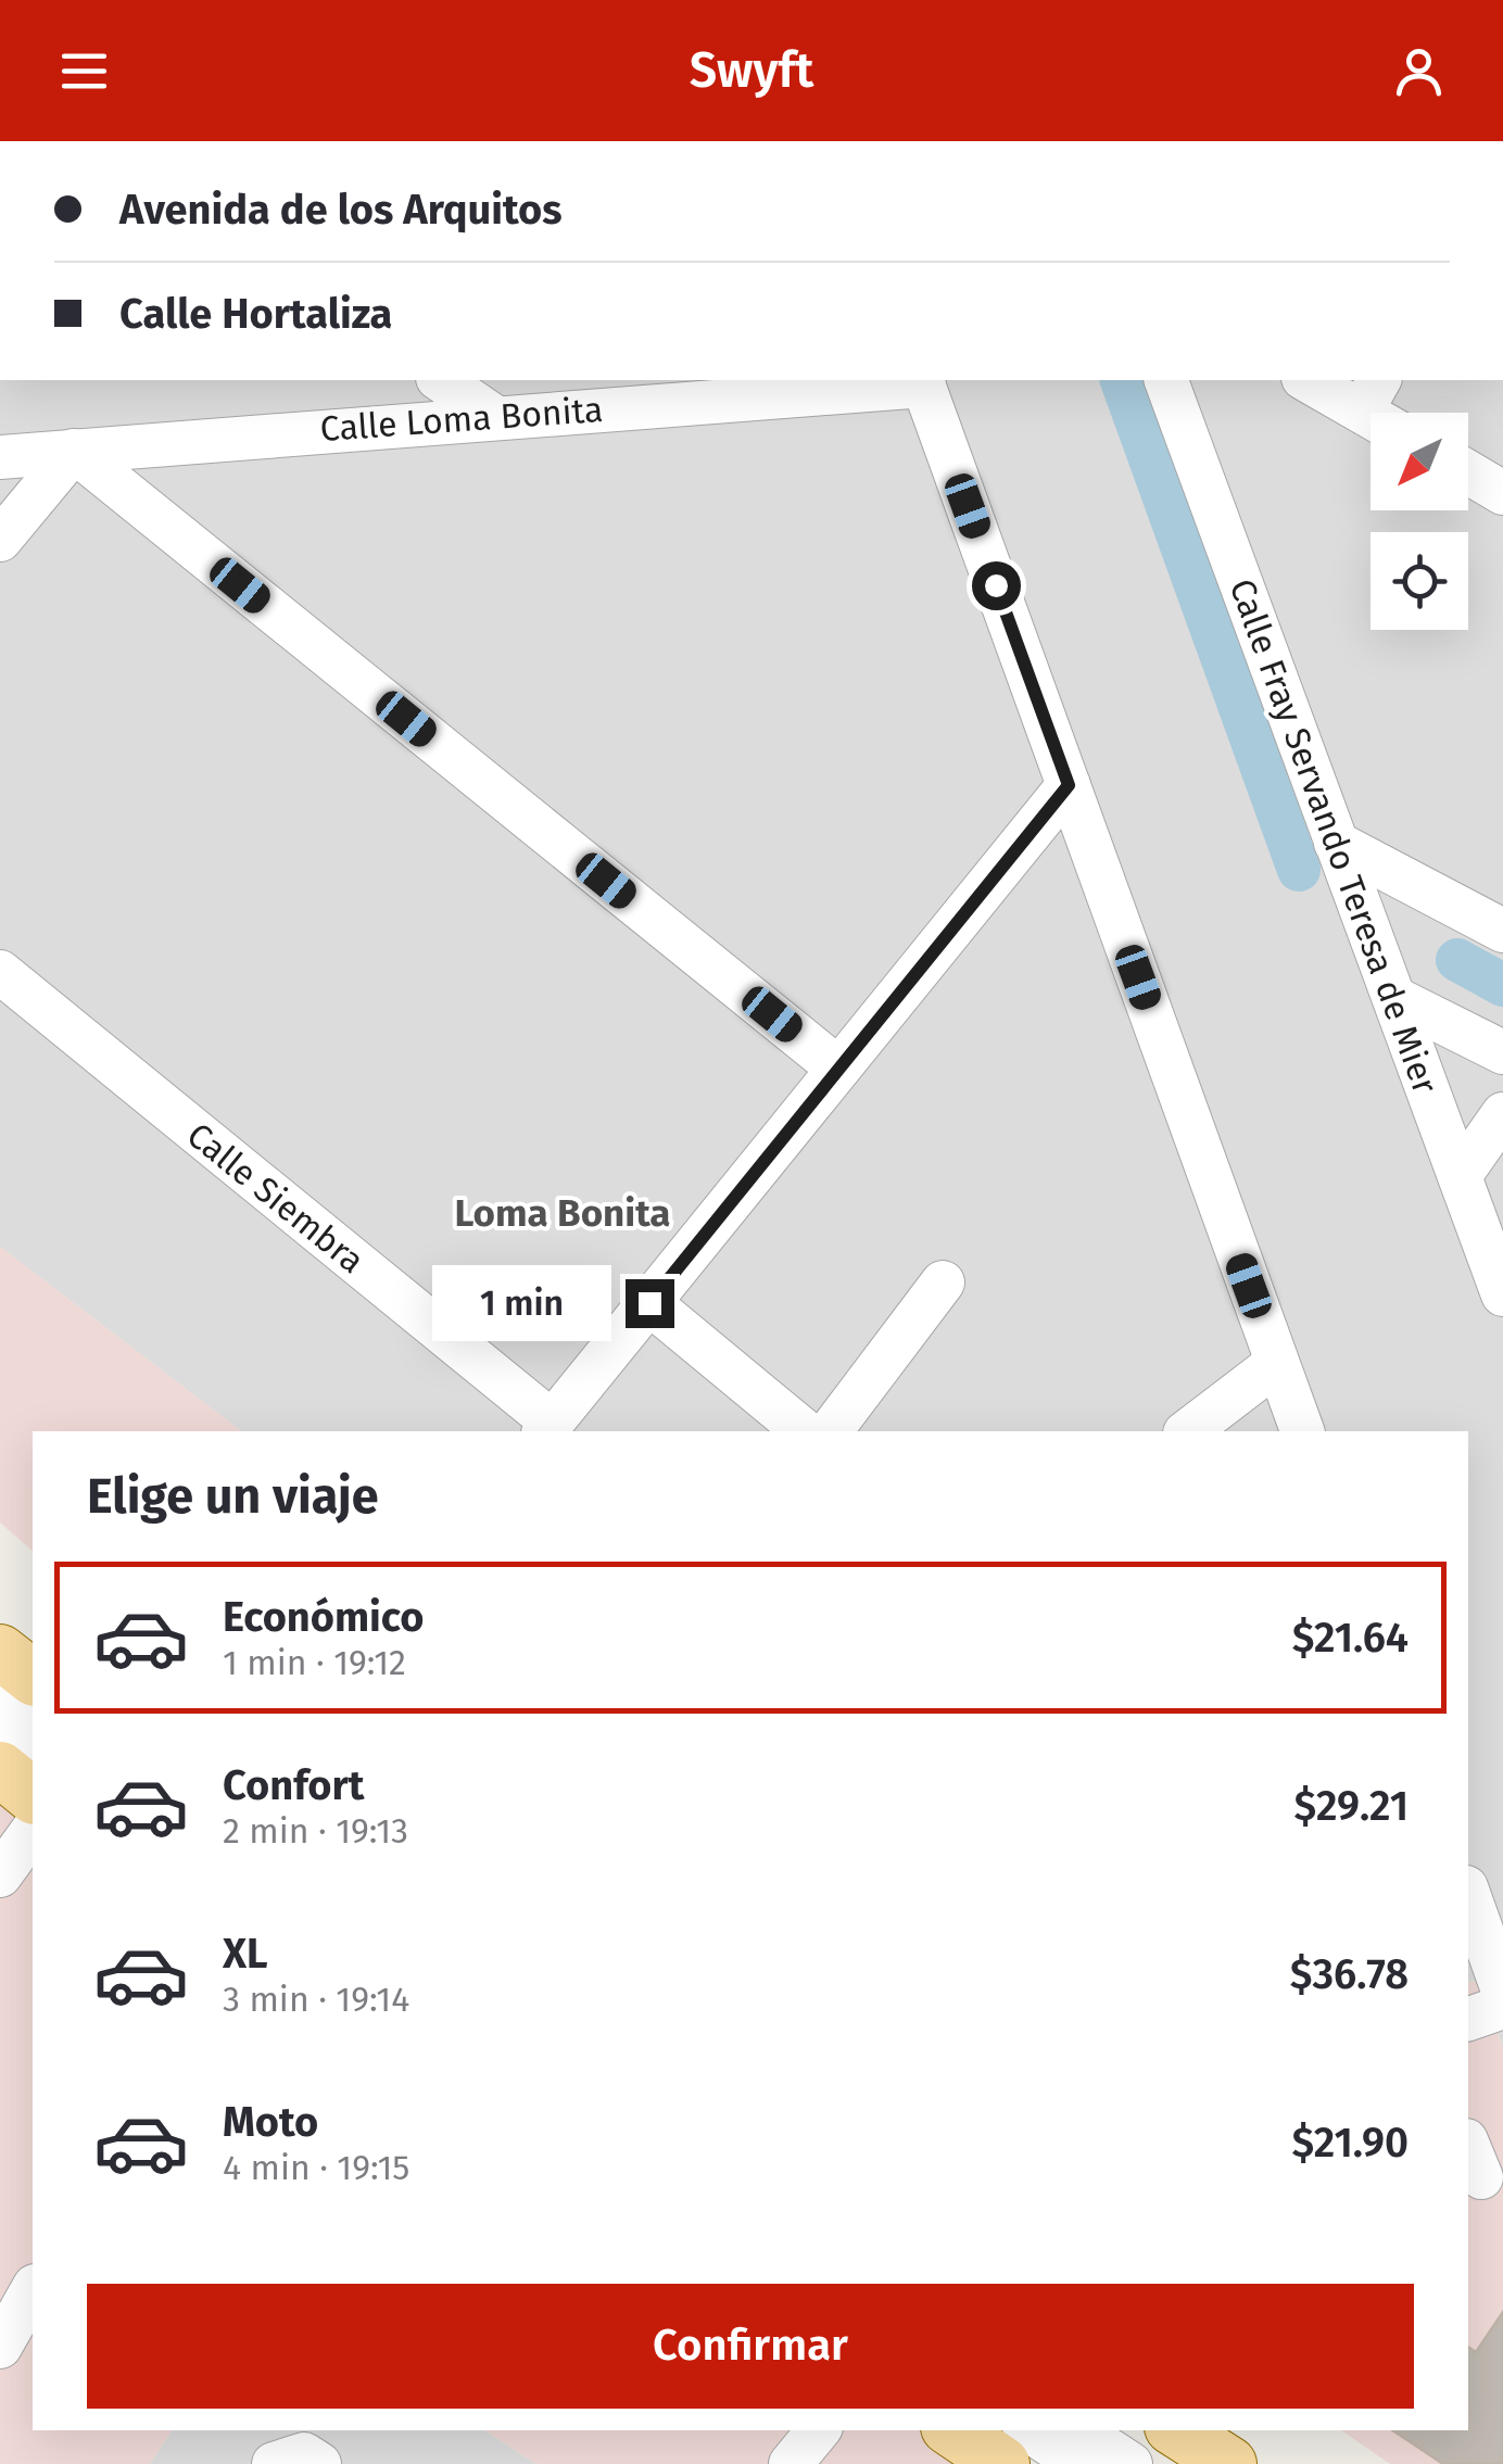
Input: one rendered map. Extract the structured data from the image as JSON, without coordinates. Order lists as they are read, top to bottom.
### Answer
{
  "streets": {
    "street": ["Calle Loma Bonita", "Calle Fray Servando Teresa de Mier", "Calle Siembra"]
  },
  "districts": ["Loma Bonita"],
  "north": "bottom left",
  "page": {
    "header": "Swyft",
    "banner": ["Avenida de los Arquitos", "Calle Hortaliza"],
    "bubble": "1 min",
    "heading": "Elige un viaje",
    "list": [
      {
        "name": "Económico",
        "note": "1 min · 19:12",
        "value": "$21.64"
      },
      {
        "name": "Confort",
        "note": "2 min · 19:13",
        "value": "$29.21"
      },
      {
        "name": "XL",
        "note": "3 min · 19:14",
        "value": "$36.78"
      },
      {
        "name": "Moto",
        "note": "4 min · 19:15",
        "value": "$21.90"
      }
    ],
    "buttons": "Confirmar"
  }
}
